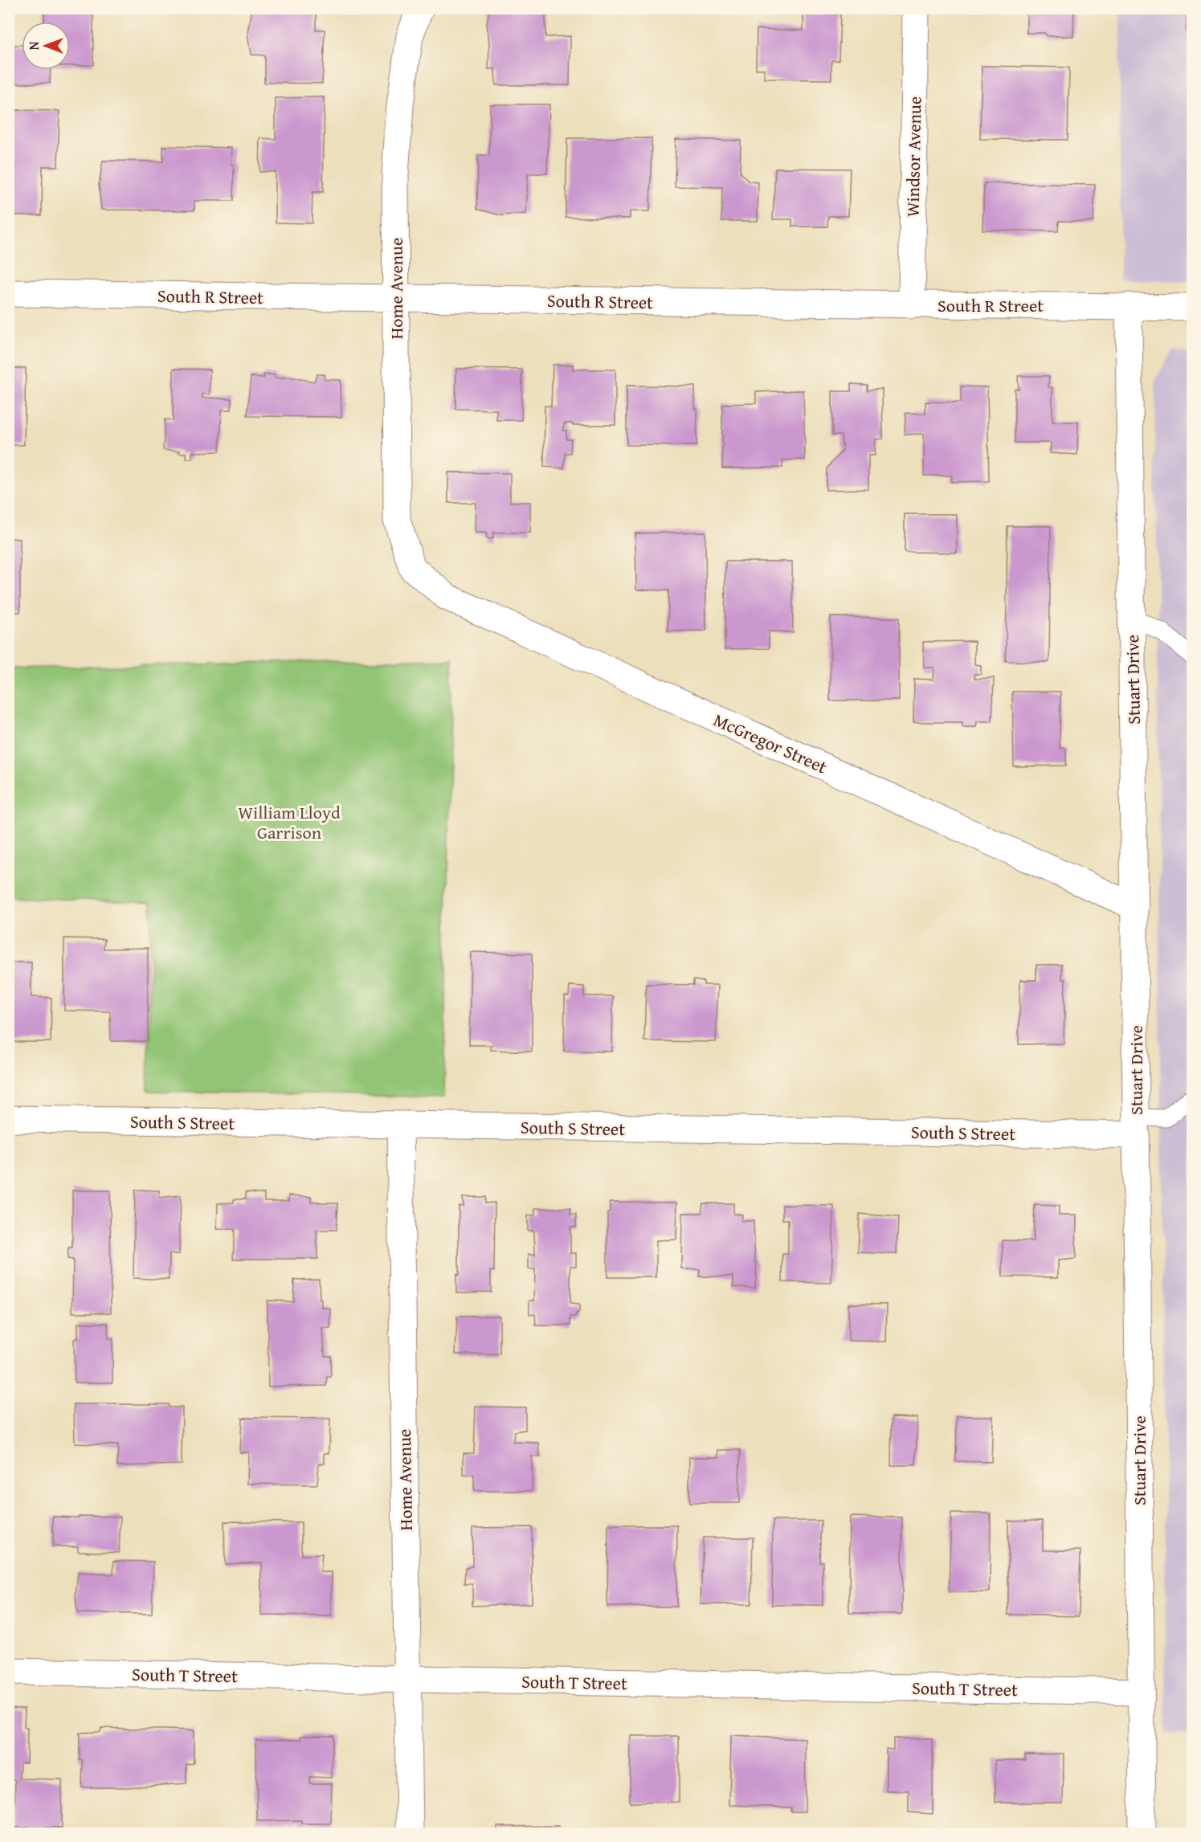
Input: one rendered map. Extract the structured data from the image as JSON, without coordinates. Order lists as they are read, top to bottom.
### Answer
{
  "streets": {
    "street": [
      "Windsor Avenue",
      "Home Avenue",
      "South R Street",
      "Stuart Drive",
      "McGregor Street",
      "South S Street",
      "South T Street"
    ]
  },
  "crossings": [
    ["Windsor Avenue", "South R Street"],
    ["Home Avenue", "South R Street"],
    ["Home Avenue", "McGregor Street"],
    ["Home Avenue", "South S Street"],
    ["Home Avenue", "South T Street"],
    ["South R Street", "Stuart Drive"],
    ["Stuart Drive", "McGregor Street"],
    ["Stuart Drive", "South S Street"],
    ["Stuart Drive", "South T Street"]
  ],
  "parks": ["William Lloyd Garrison"],
  "north": "left"
}
